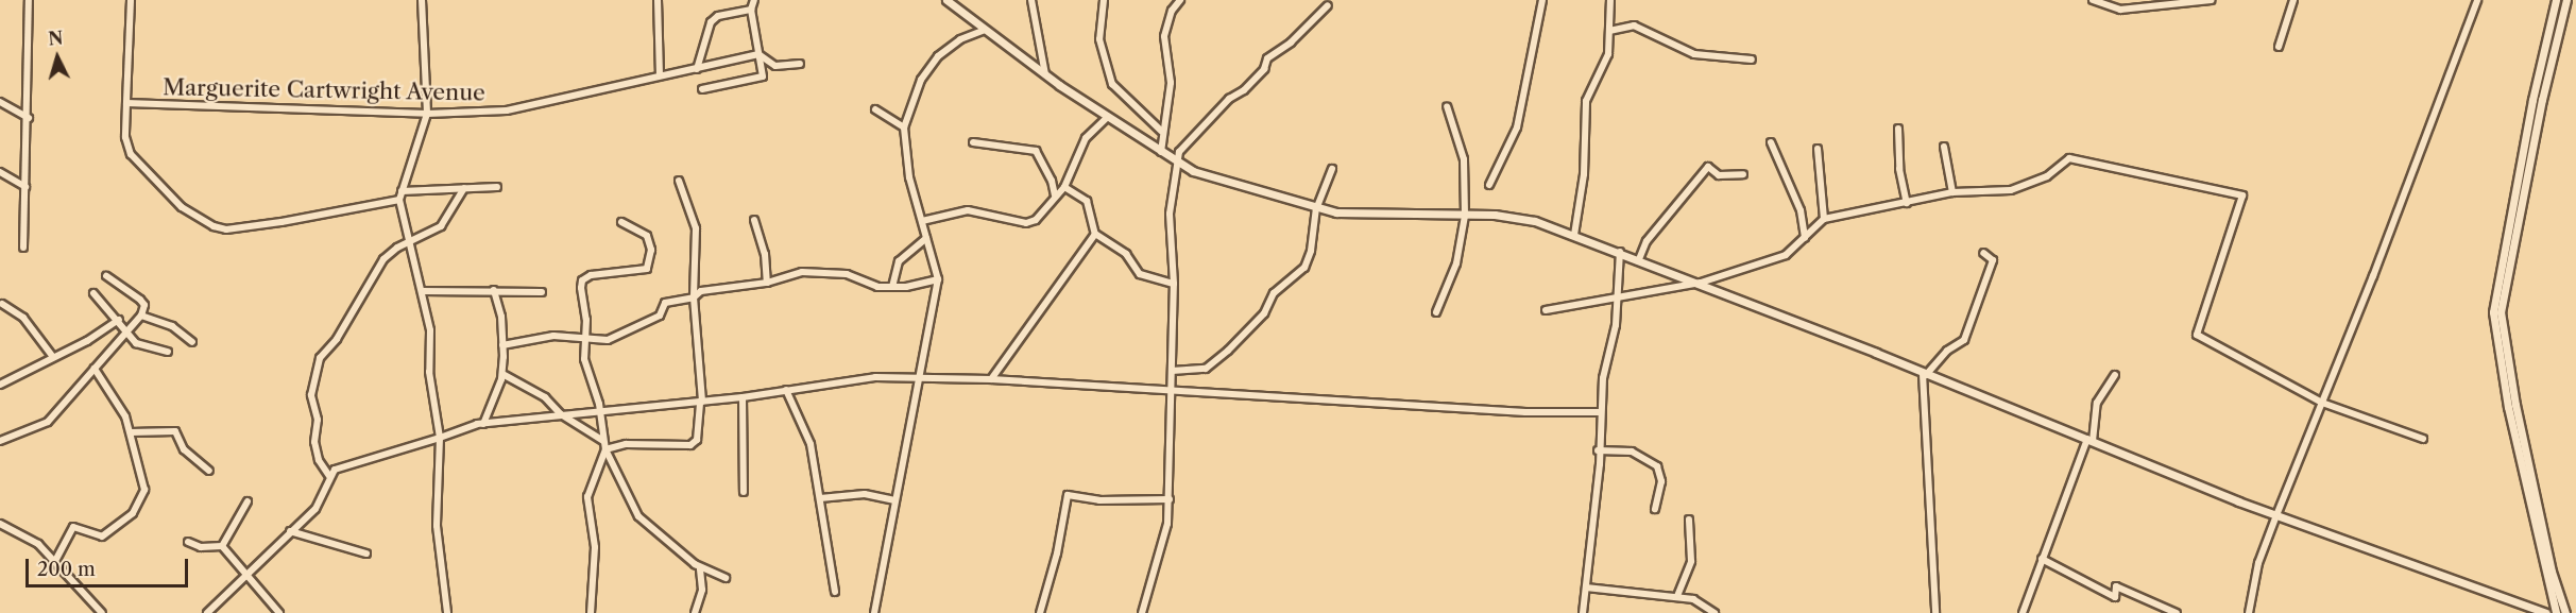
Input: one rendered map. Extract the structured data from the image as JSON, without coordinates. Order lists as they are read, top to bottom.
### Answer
{
  "streets": {
    "street": ["Marguerite Cartwright Avenue"]
  },
  "scale_bar": "200 m",
  "north": "top"
}
